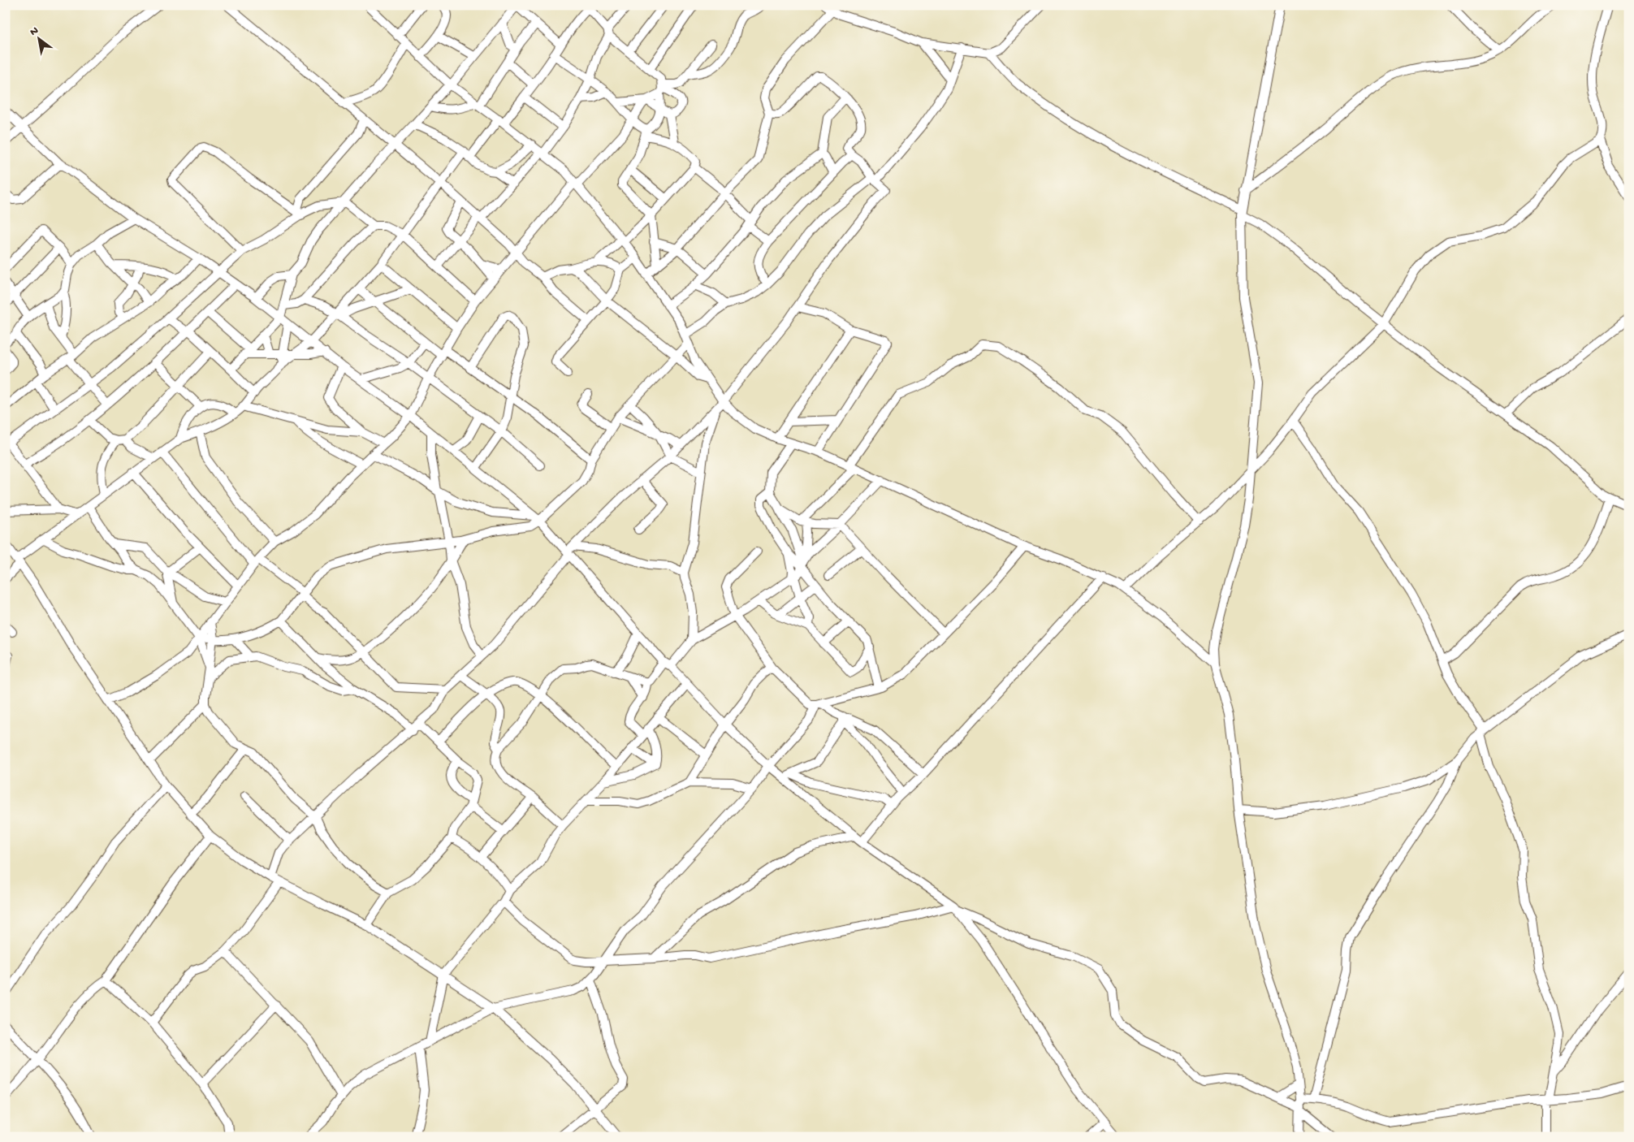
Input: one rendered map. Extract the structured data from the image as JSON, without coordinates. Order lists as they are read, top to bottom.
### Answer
{
  "north": "top left"
}
